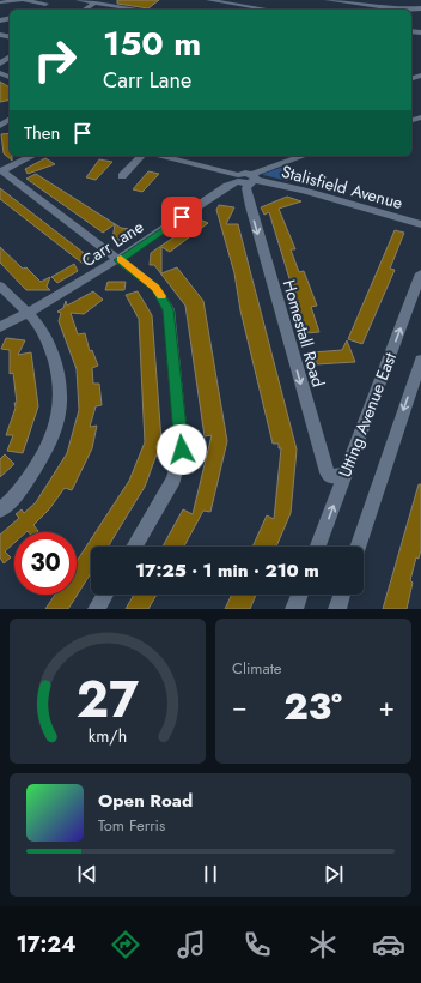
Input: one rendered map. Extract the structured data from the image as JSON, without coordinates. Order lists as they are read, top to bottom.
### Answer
{
  "streets": {
    "street": [
      "Stalisfield Avenue",
      "Carr Lane",
      "Homestall Road",
      "Utting Avenue East"
    ]
  },
  "crossings": [
    ["Stalisfield Avenue", "Carr Lane"],
    ["Stalisfield Avenue", "Homestall Road"],
    ["Carr Lane", "Homestall Road"],
    ["Homestall Road", "Utting Avenue East"]
  ],
  "one_way": ["Homestall Road"],
  "page": {
    "turn": ["150 m", "Carr Lane"],
    "then": "Then",
    "limit": "30",
    "trip": "17:25 · 1 min · 210 m",
    "tile": "Climate",
    "heat": ["−", "23°", "+"],
    "song": ["Open Road", "Tom Ferris"],
    "tabs": "17:24",
    "gauge": ["27", "km/h"]
  }
}
